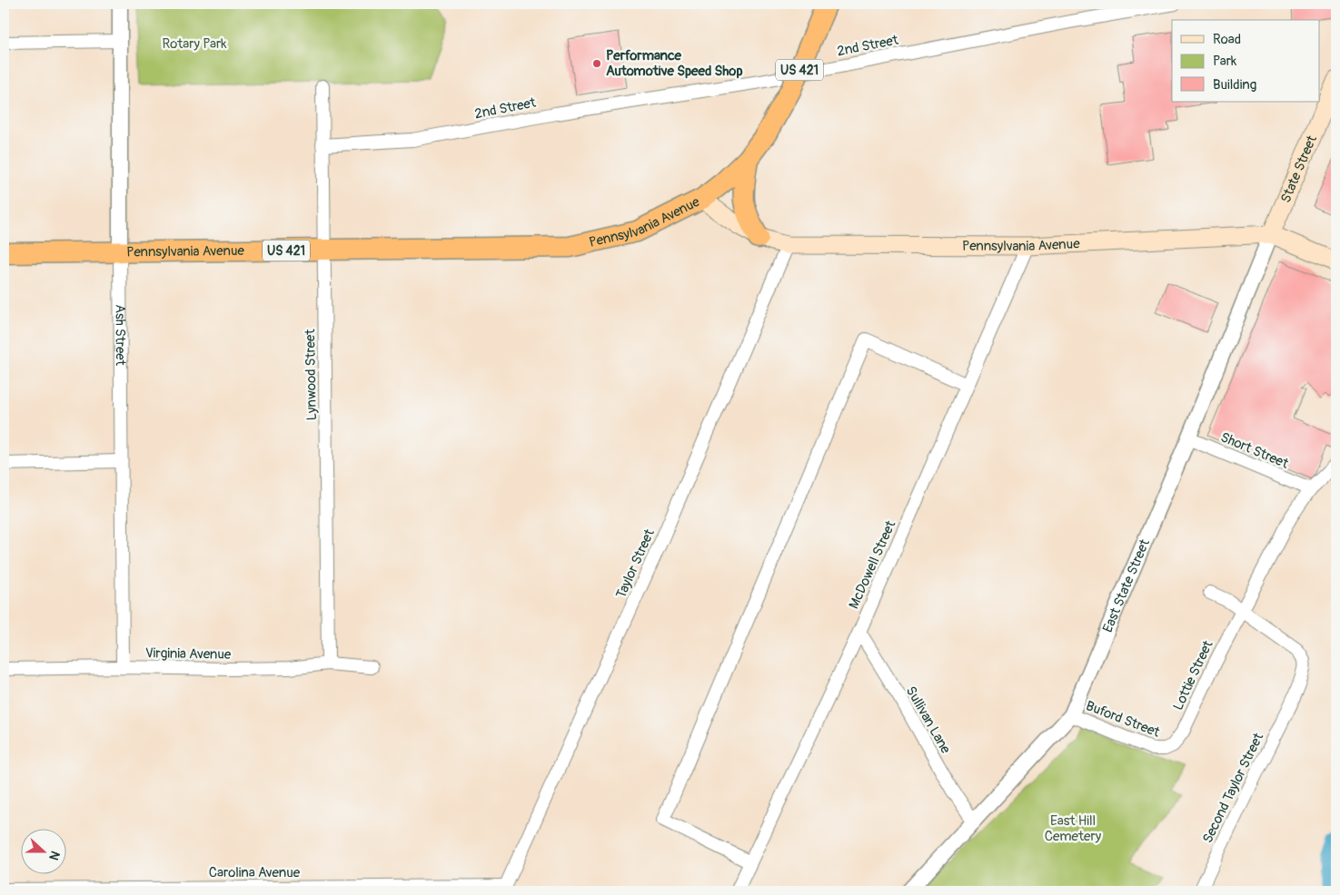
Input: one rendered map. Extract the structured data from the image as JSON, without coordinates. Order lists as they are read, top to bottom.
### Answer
{
  "streets": {
    "highway": ["US 421", "Pennsylvania Avenue"],
    "main road": ["State Street"],
    "street": [
      "2nd Street",
      "Ash Street",
      "Lynwood Street",
      "Short Street",
      "Taylor Street",
      "McDowell Street",
      "East State Street",
      "Virginia Avenue",
      "Lottie Street",
      "Buford Street",
      "Sullivan Lane",
      "Second Taylor Street",
      "Carolina Avenue"
    ]
  },
  "crossings": [
    ["2nd Street", "Lynwood Street"],
    ["US 421", "Pennsylvania Avenue"],
    ["State Street", "Pennsylvania Avenue"],
    ["State Street", "East State Street"],
    ["Pennsylvania Avenue", "Ash Street"],
    ["Pennsylvania Avenue", "Lynwood Street"],
    ["Pennsylvania Avenue", "Taylor Street"],
    ["Pennsylvania Avenue", "McDowell Street"],
    ["Pennsylvania Avenue", "East State Street"],
    ["Ash Street", "Virginia Avenue"],
    ["Lynwood Street", "Virginia Avenue"],
    ["Short Street", "East State Street"],
    ["Short Street", "Lottie Street"],
    ["Taylor Street", "Carolina Avenue"],
    ["McDowell Street", "Sullivan Lane"],
    ["East State Street", "Buford Street"],
    ["East State Street", "Sullivan Lane"],
    ["Lottie Street", "Buford Street"],
    ["Lottie Street", "Second Taylor Street"]
  ],
  "parks": ["Rotary Park", "East Hill Cemetery"],
  "places": ["Performance Automotive Speed Shop"],
  "legend": ["Road", "Park", "Building"],
  "north": "right"
}
